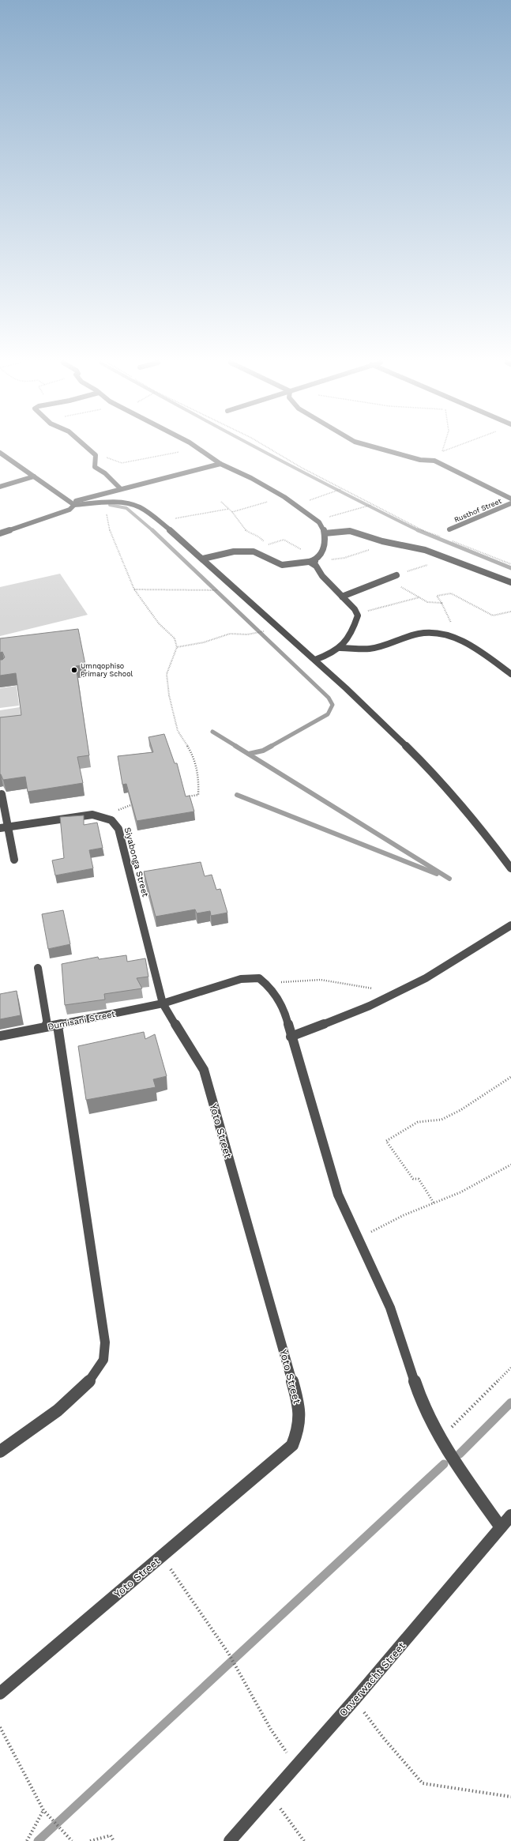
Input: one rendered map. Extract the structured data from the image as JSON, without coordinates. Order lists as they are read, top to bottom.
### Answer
{
  "streets": {
    "street": [
      "Rusthof Street",
      "Siyabonga Street",
      "Dumisani Street",
      "Yoto Street",
      "Onverwacht Street"
    ]
  },
  "crossings": [
    ["Siyabonga Street", "Dumisani Street"],
    ["Siyabonga Street", "Yoto Street"],
    ["Dumisani Street", "Yoto Street"]
  ],
  "places": ["Umnqophiso Primary School"]
}
